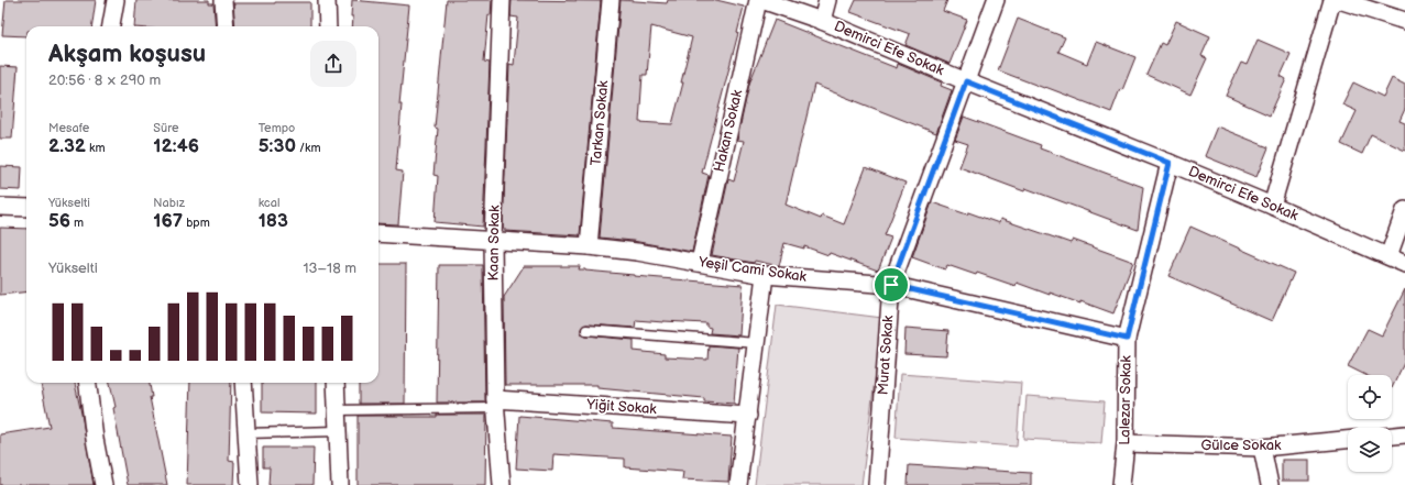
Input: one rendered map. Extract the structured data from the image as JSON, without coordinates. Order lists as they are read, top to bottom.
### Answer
{
  "streets": {
    "street": [
      "Demirci Efe Sokak",
      "Tarkan Sokak",
      "Hakan Sokak",
      "Kaan Sokak",
      "Yeşil Cami Sokak",
      "Murat Sokak",
      "Lalezar Sokak",
      "Yiğit Sokak",
      "Gülce Sokak"
    ]
  },
  "crossings": [
    ["Demirci Efe Sokak", "Hakan Sokak"],
    ["Demirci Efe Sokak", "Murat Sokak"],
    ["Demirci Efe Sokak", "Lalezar Sokak"],
    ["Tarkan Sokak", "Yeşil Cami Sokak"],
    ["Hakan Sokak", "Yeşil Cami Sokak"],
    ["Kaan Sokak", "Yeşil Cami Sokak"],
    ["Kaan Sokak", "Yiğit Sokak"],
    ["Yeşil Cami Sokak", "Murat Sokak"],
    ["Yeşil Cami Sokak", "Lalezar Sokak"],
    ["Lalezar Sokak", "Gülce Sokak"]
  ],
  "page": {
    "heading": ["Akşam koşusu", "20:56 · 8 × 290 m"],
    "stats": [
      ["Mesafe", "2.32 km"],
      ["Süre", "12:46"],
      ["Tempo", "5:30 /km"],
      ["Yükselti", "56 m"],
      ["Nabız", "167 bpm"],
      ["kcal", "183"]
    ],
    "chart": ["Yükselti", "13–18 m"]
  }
}
